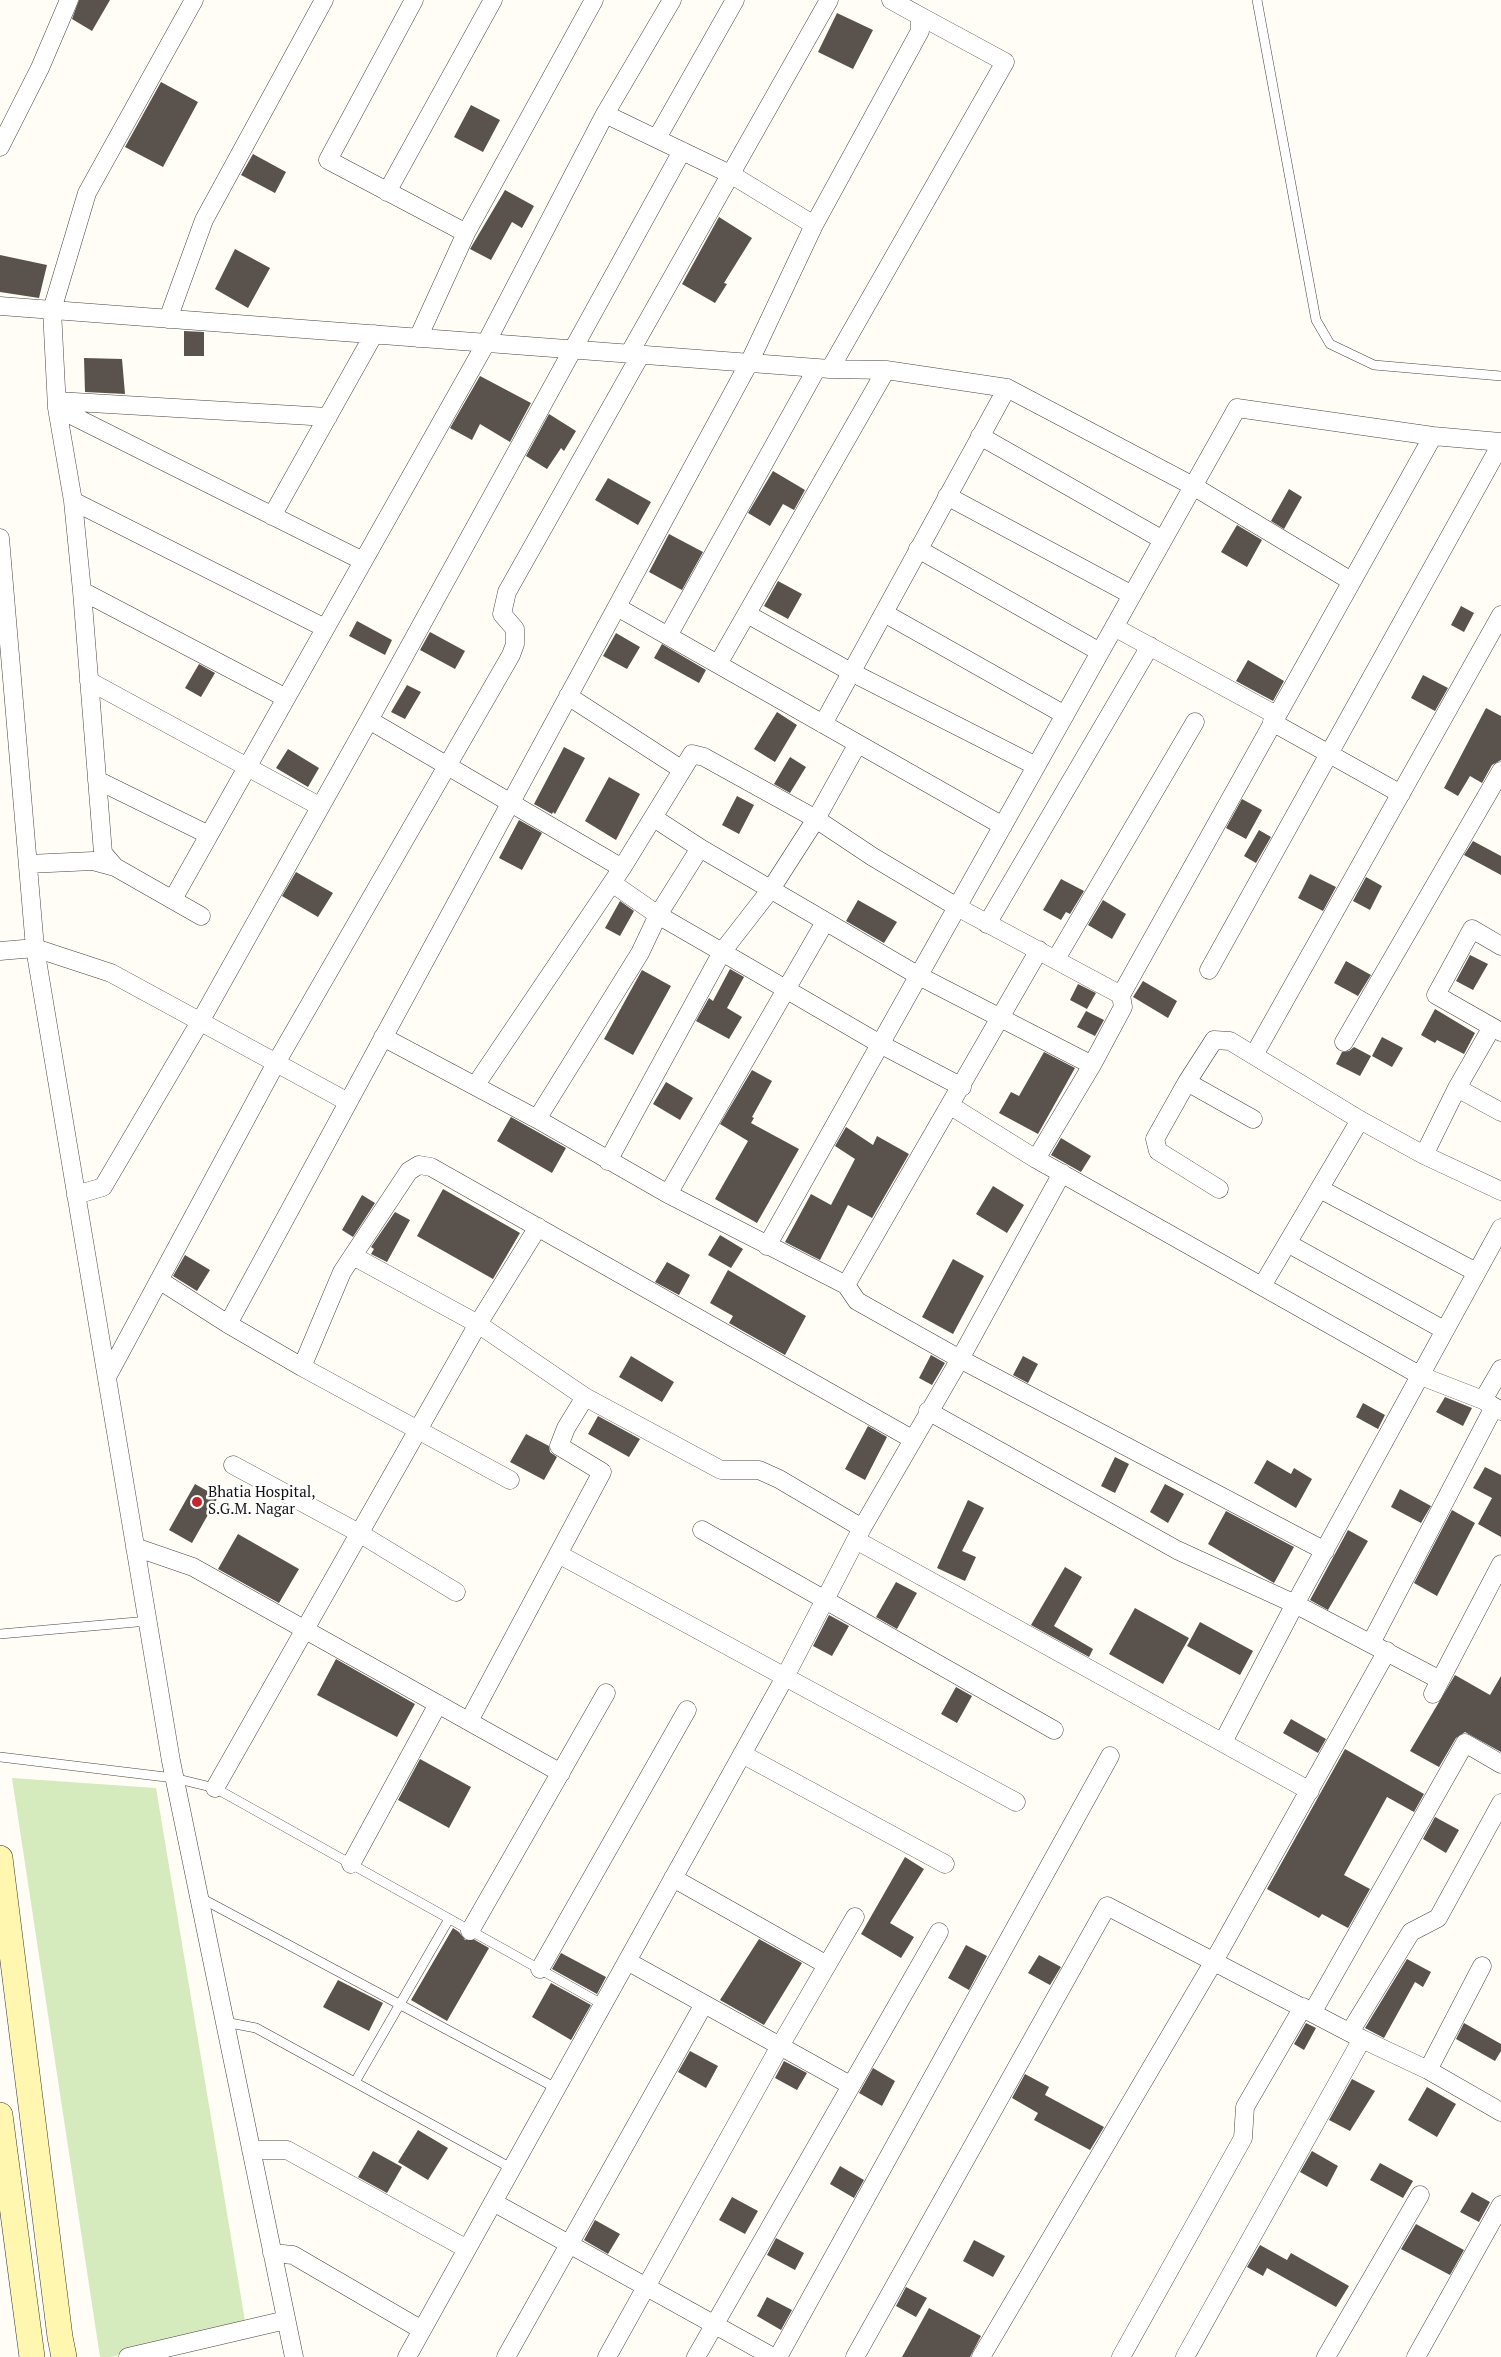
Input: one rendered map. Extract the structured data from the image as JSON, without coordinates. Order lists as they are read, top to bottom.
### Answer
{
  "places": ["Bhatia Hospital, S.G.M. Nagar"]
}
